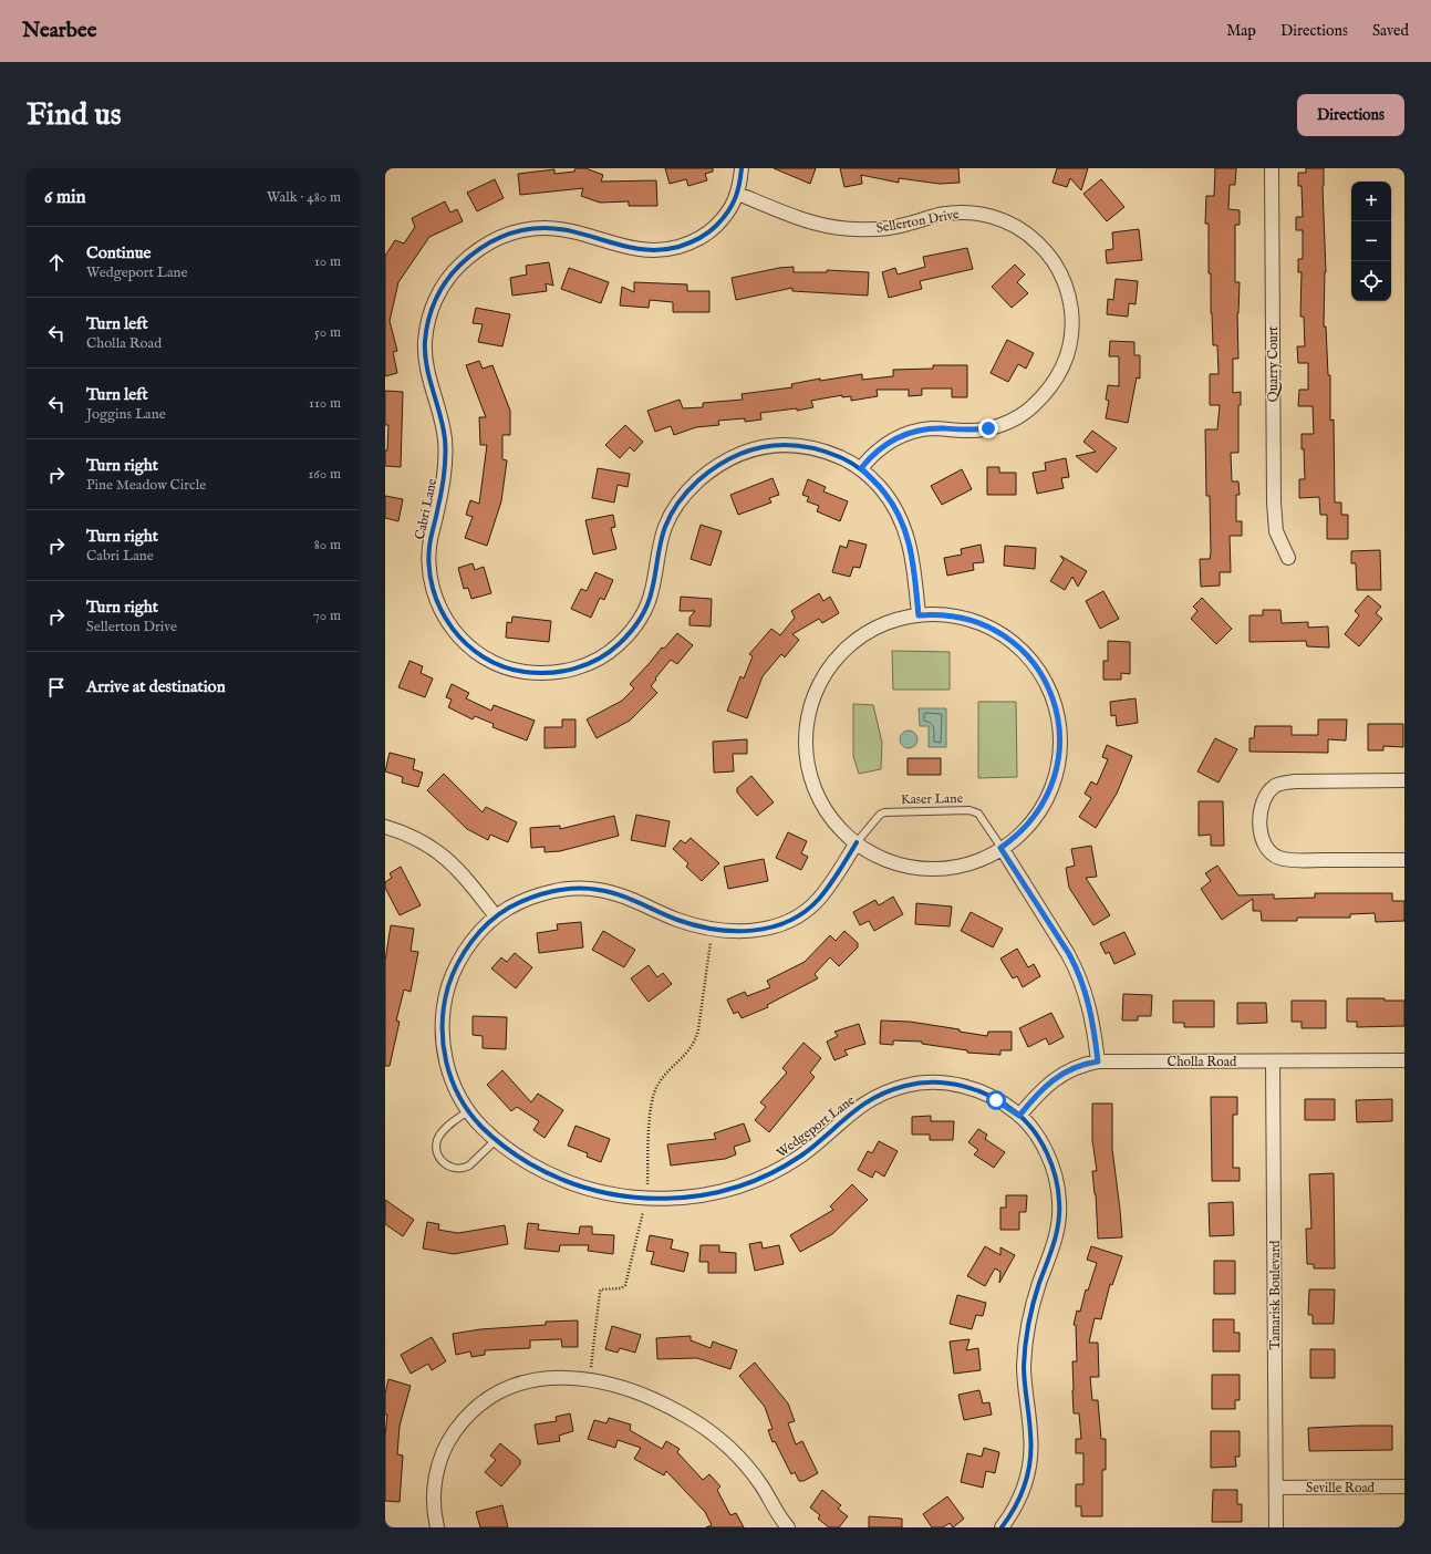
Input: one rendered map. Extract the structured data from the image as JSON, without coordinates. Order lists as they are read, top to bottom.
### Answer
{
  "streets": {
    "street": [
      "Sellerton Drive",
      "Quarry Court",
      "Cabri Lane",
      "Cholla Road",
      "Wedgeport Lane",
      "Tamarisk Boulevard",
      "Seville Road"
    ],
    "lane": ["Kaser Lane"]
  },
  "crossings": [
    ["Sellerton Drive", "Cabri Lane"],
    ["Kaser Lane", "Wedgeport Lane"],
    ["Cholla Road", "Wedgeport Lane"],
    ["Cholla Road", "Tamarisk Boulevard"],
    ["Tamarisk Boulevard", "Seville Road"]
  ],
  "page": {
    "header": "Nearbee",
    "nav": ["Map", "Directions", "Saved"],
    "buttons": "Directions",
    "title": "Find us",
    "heading": ["6 min", "Walk · 480 m"],
    "map_buttons": ["+", "−"],
    "list": [
      ["Continue", "Wedgeport Lane", "10 m"],
      ["Turn left", "Cholla Road", "50 m"],
      ["Turn left", "Joggins Lane", "110 m"],
      ["Turn right", "Pine Meadow Circle", "160 m"],
      ["Turn right", "Cabri Lane", "80 m"],
      ["Turn right", "Sellerton Drive", "70 m"],
      "Arrive at destination"
    ]
  }
}
